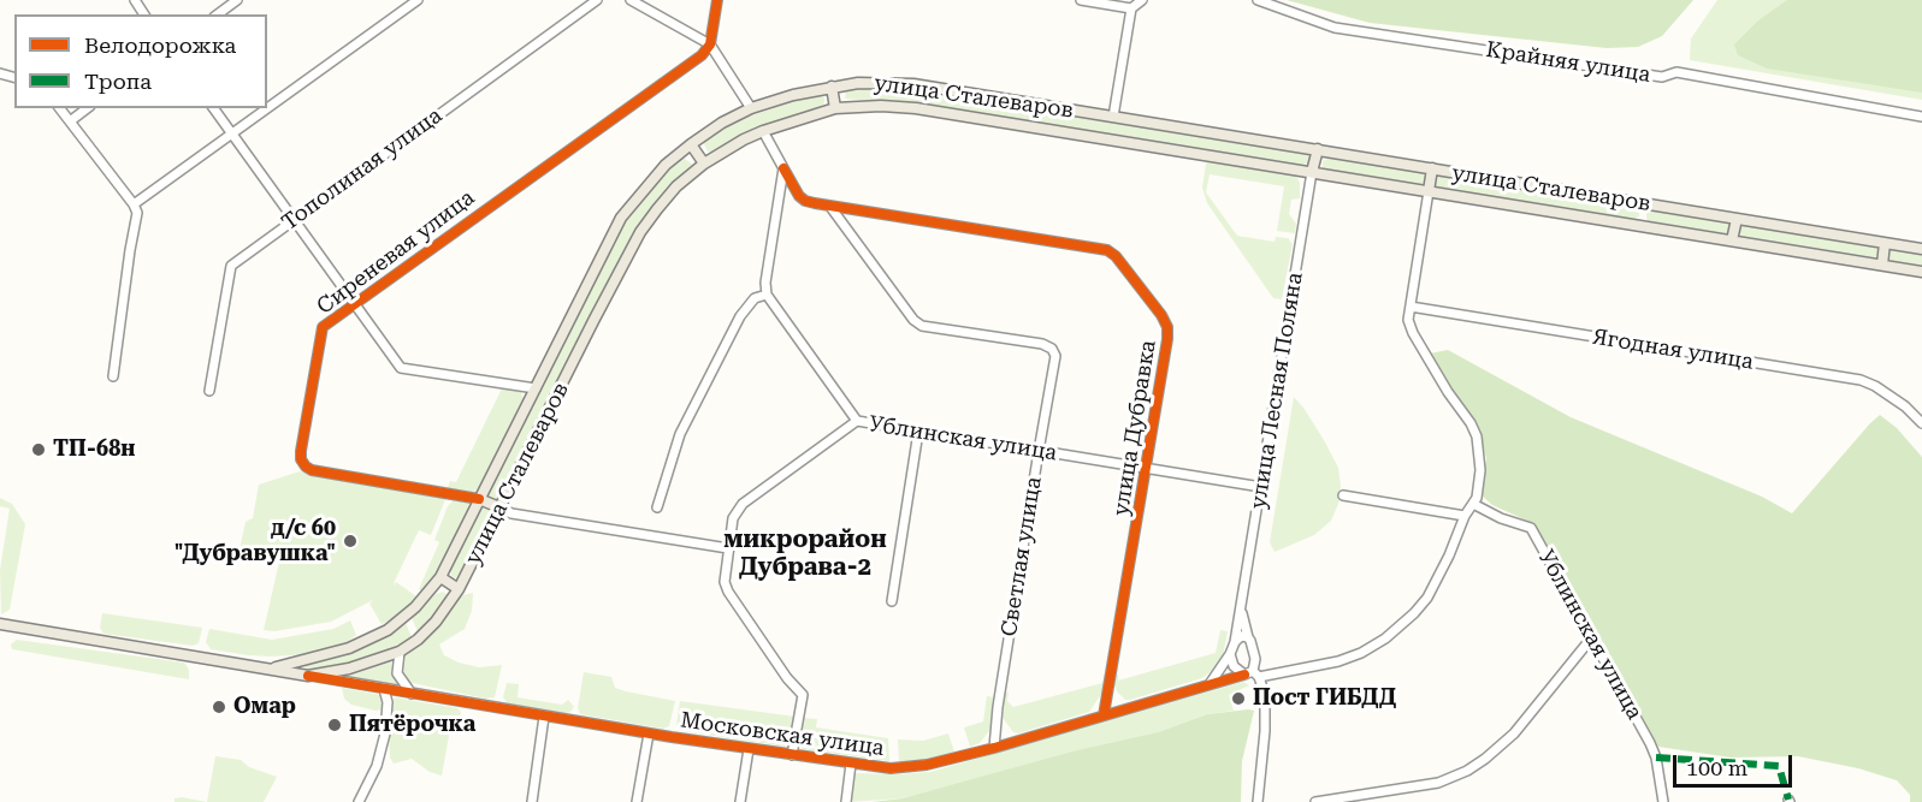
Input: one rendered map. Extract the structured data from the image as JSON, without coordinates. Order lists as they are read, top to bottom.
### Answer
{
  "streets": {
    "main road": ["улица Сталеваров"],
    "street": [
      "Крайняя улица",
      "Тополиная улица",
      "Сиреневая улица",
      "Ягодная улица",
      "улица Лесная Поляна",
      "улица Дубравка",
      "Ублинская улица",
      "Светлая улица",
      "Московская улица"
    ]
  },
  "crossings": [
    ["улица Сталеваров", "Сиреневая улица"],
    ["улица Сталеваров", "улица Лесная Поляна"],
    ["улица Сталеваров", "Московская улица"],
    ["Ягодная улица", "Московская улица"],
    ["улица Лесная Поляна", "Ублинская улица"],
    ["улица Лесная Поляна", "Московская улица"],
    ["улица Дубравка", "Ублинская улица"],
    ["улица Дубравка", "Светлая улица"],
    ["улица Дубравка", "Московская улица"],
    ["Ублинская улица", "Светлая улица"],
    ["Ублинская улица", "Московская улица"],
    ["Светлая улица", "Московская улица"]
  ],
  "districts": ["микрорайон Дубрава-2"],
  "places": [
    "ТП-68н",
    "д/с 60 \"Дубравушка\"",
    "Пост ГИБДД",
    "Омар",
    "Пятёрочка"
  ],
  "legend": ["Велодорожка", "Тропа"],
  "scale_bar": "100 m"
}
